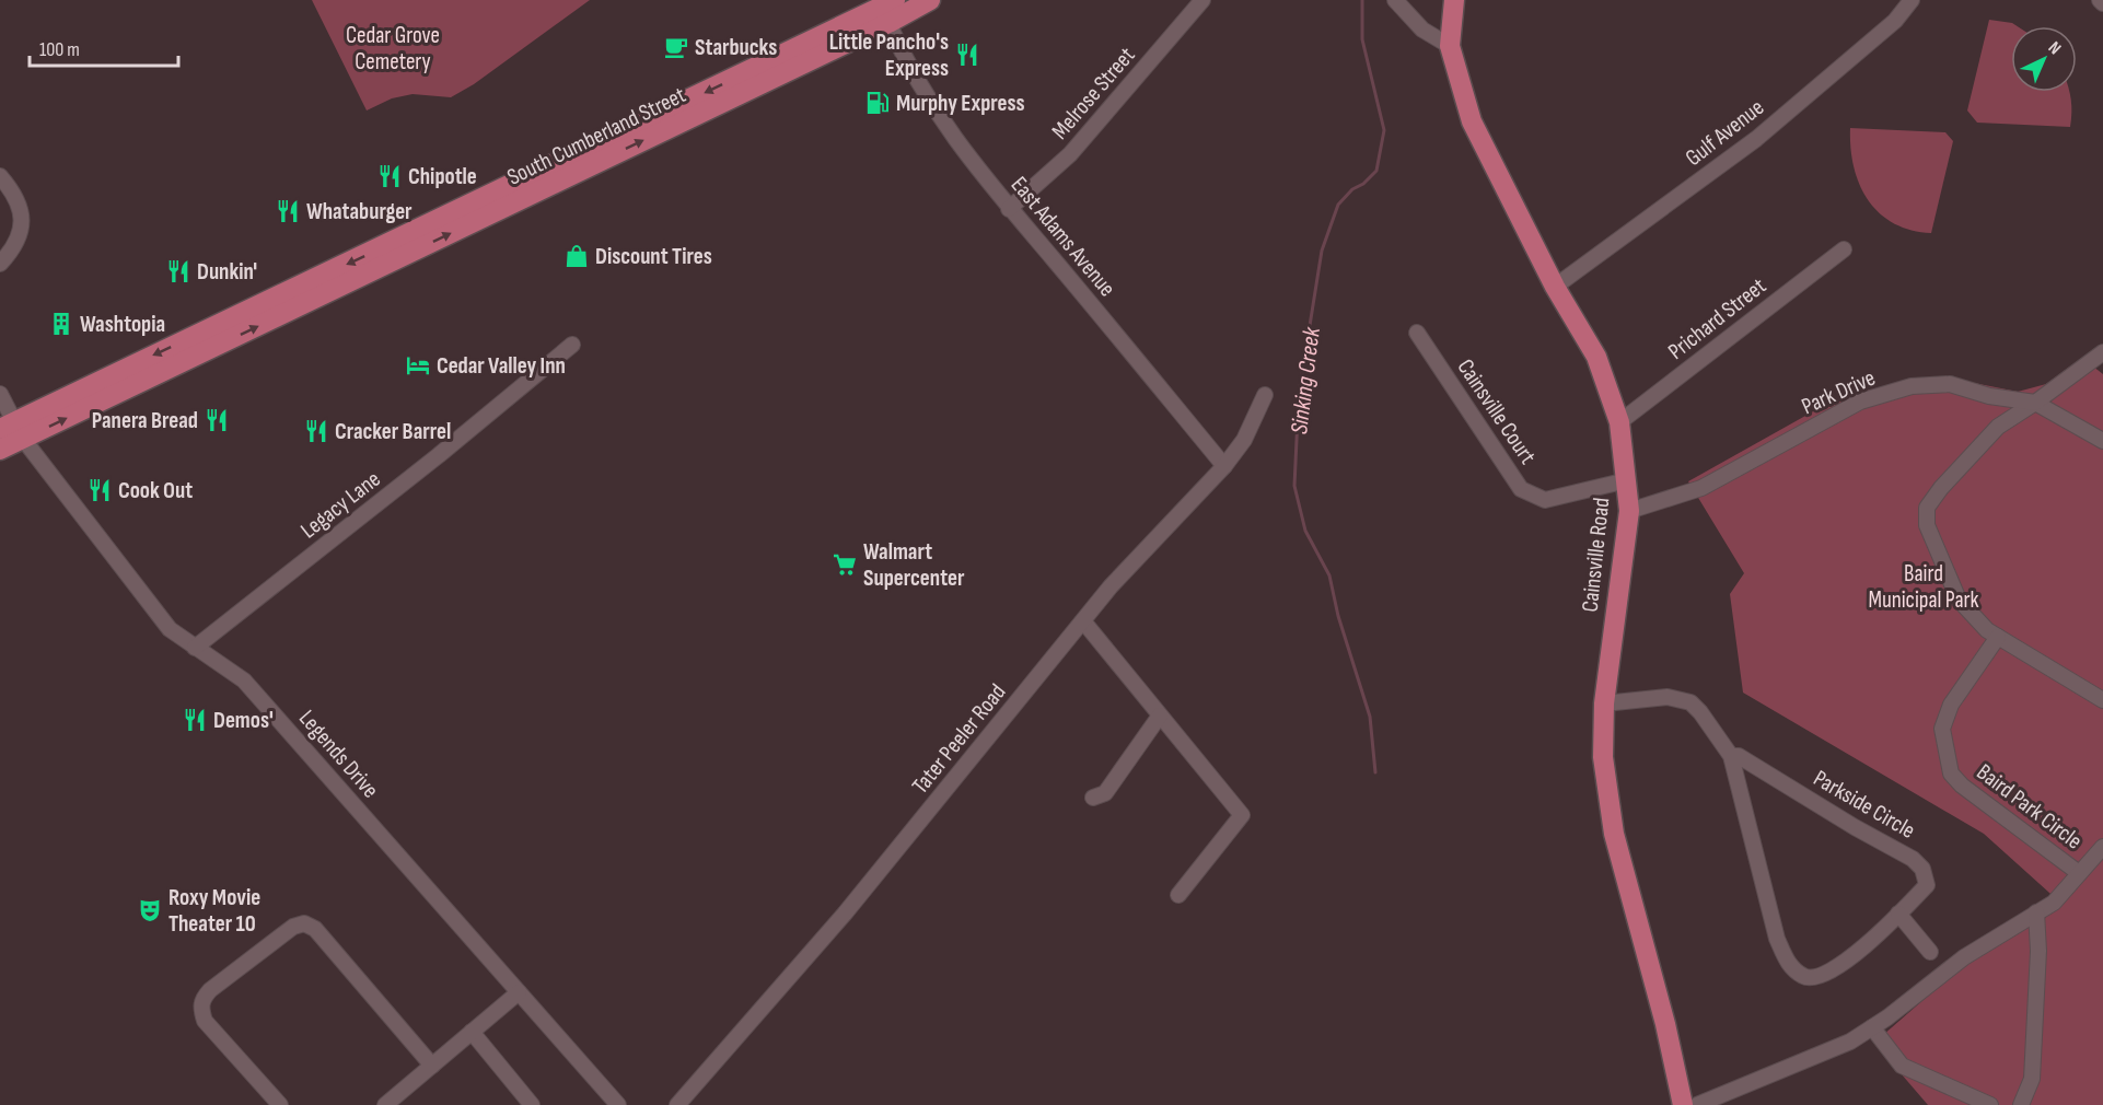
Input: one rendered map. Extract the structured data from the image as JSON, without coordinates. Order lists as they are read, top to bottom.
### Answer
{
  "streets": {
    "main road": ["South Cumberland Street", "Cainsville Road"],
    "street": [
      "Melrose Street",
      "Gulf Avenue",
      "East Adams Avenue",
      "Prichard Street",
      "Park Drive",
      "Cainsville Court",
      "Legacy Lane",
      "Tater Peeler Road",
      "Legends Drive",
      "Parkside Circle",
      "Baird Park Circle"
    ]
  },
  "crossings": [
    ["Melrose Street", "East Adams Avenue"],
    ["Gulf Avenue", "Cainsville Road"],
    ["South Cumberland Street", "East Adams Avenue"],
    ["South Cumberland Street", "Legends Drive"],
    ["East Adams Avenue", "Tater Peeler Road"],
    ["Prichard Street", "Cainsville Road"],
    ["Park Drive", "Cainsville Road"],
    ["Cainsville Court", "Cainsville Road"],
    ["Legacy Lane", "Legends Drive"],
    ["Cainsville Road", "Parkside Circle"]
  ],
  "water": ["Sinking Creek"],
  "parks": ["Cedar Grove Cemetery", "Baird Municipal Park"],
  "places": {
    "cafe": ["Starbucks"],
    "restaurant": [
      "Little Pancho's Express",
      "Chipotle",
      "Whataburger",
      "Dunkin'",
      "Panera Bread",
      "Cracker Barrel",
      "Cook Out",
      "Demos'"
    ],
    "fuel station": ["Murphy Express"],
    "shop": ["Discount Tires"],
    "building": ["Washtopia"],
    "hotel": ["Cedar Valley Inn"],
    "supermarket": ["Walmart Supercenter"],
    "theatre": ["Roxy Movie Theater 10"]
  },
  "scale_bar": "100 m",
  "north": "top right"
}
